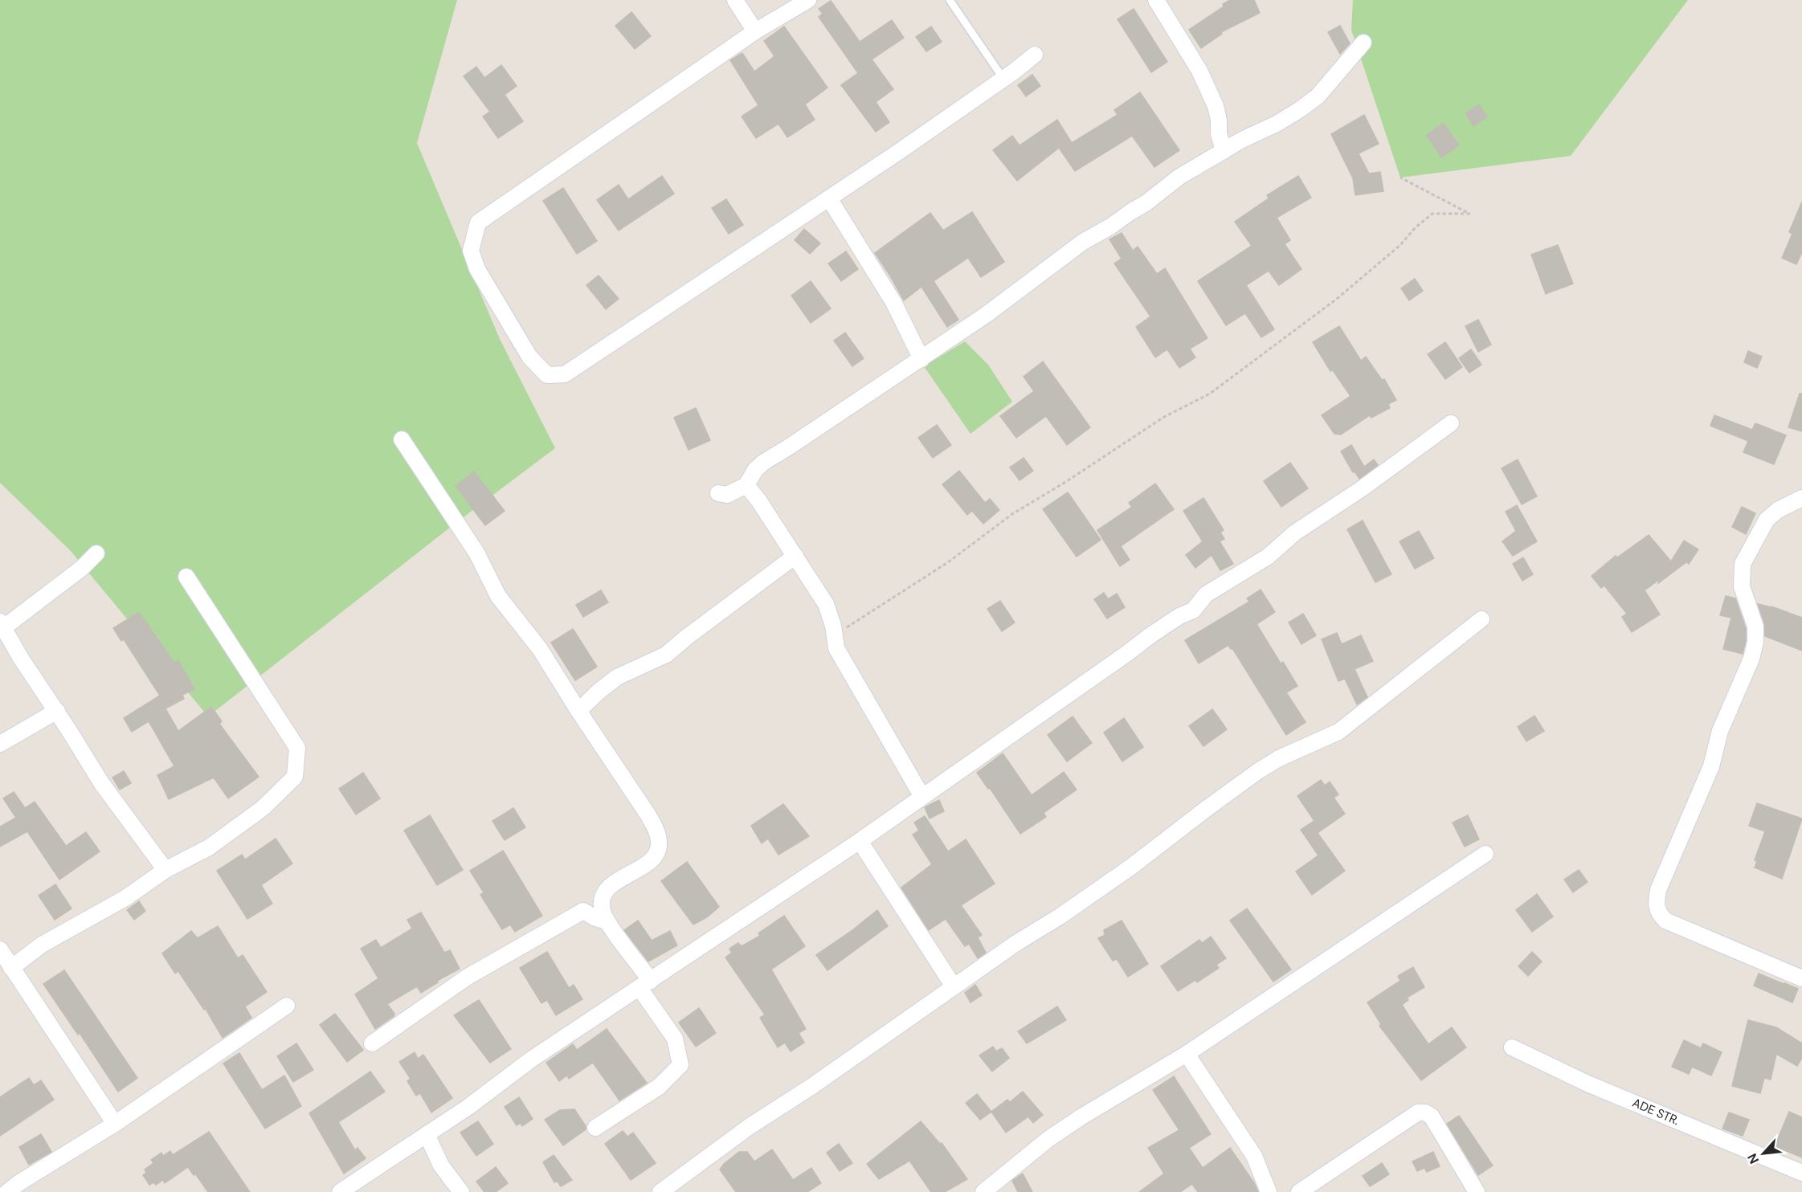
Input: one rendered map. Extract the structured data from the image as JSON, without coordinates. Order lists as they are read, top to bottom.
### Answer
{
  "streets": {
    "street": ["ADE STR."]
  },
  "north": "bottom left"
}
